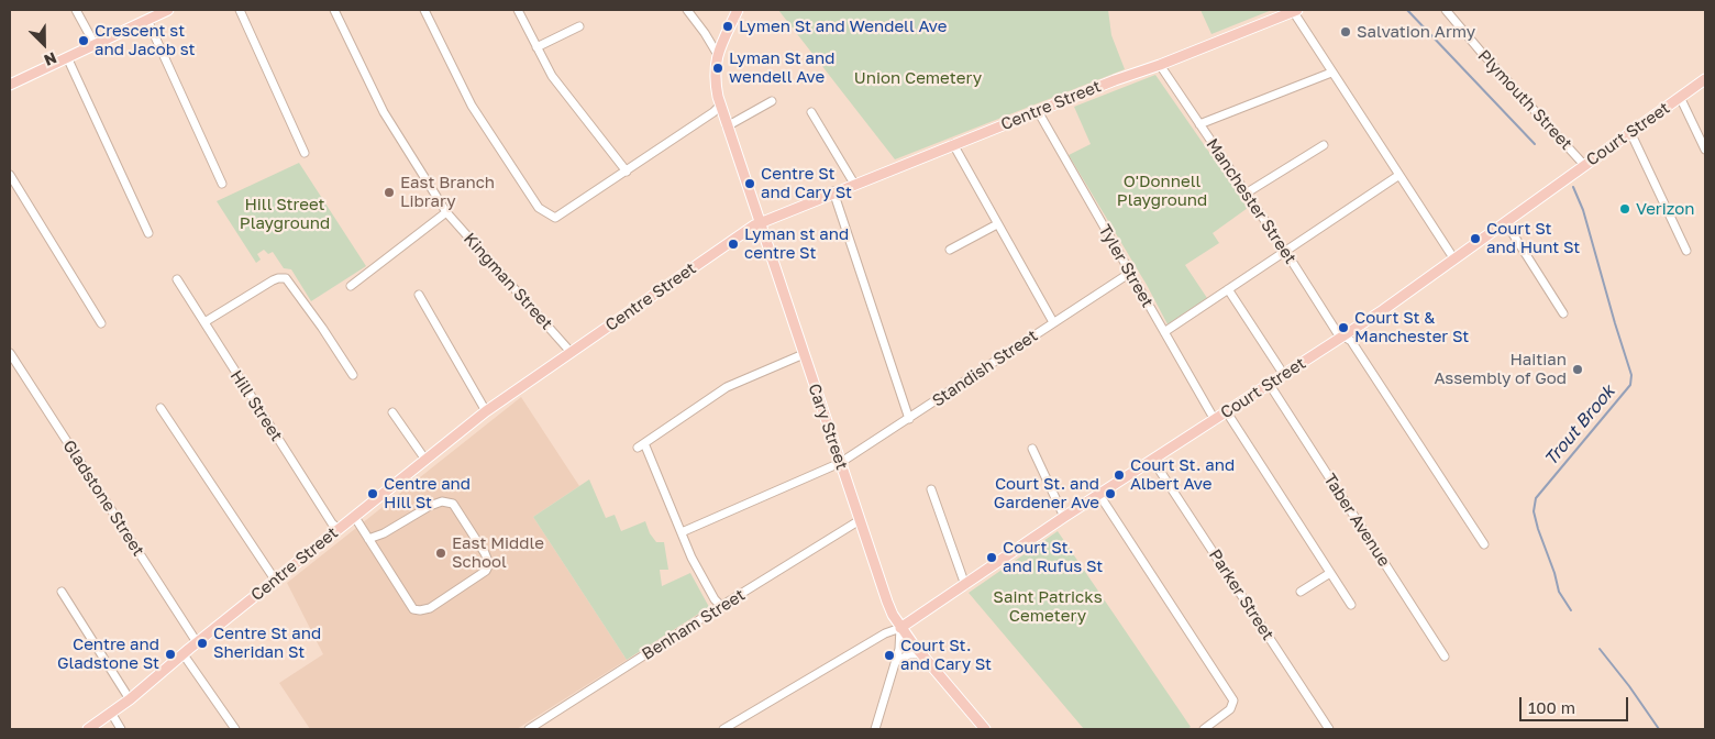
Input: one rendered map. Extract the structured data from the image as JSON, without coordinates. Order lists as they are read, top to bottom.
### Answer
{
  "streets": {
    "main road": ["Centre Street", "Court Street", "Cary Street"],
    "street": [
      "Plymouth Street",
      "Manchester Street",
      "Tyler Street",
      "Kingman Street",
      "Standish Street",
      "Hill Street",
      "Gladstone Street",
      "Taber Avenue",
      "Parker Street",
      "Benham Street"
    ]
  },
  "crossings": [
    ["Plymouth Street", "Court Street"],
    ["Centre Street", "Manchester Street"],
    ["Centre Street", "Tyler Street"],
    ["Centre Street", "Kingman Street"],
    ["Centre Street", "Hill Street"],
    ["Centre Street", "Cary Street"],
    ["Centre Street", "Gladstone Street"],
    ["Court Street", "Manchester Street"],
    ["Court Street", "Tyler Street"],
    ["Court Street", "Cary Street"],
    ["Court Street", "Taber Avenue"],
    ["Court Street", "Parker Street"],
    ["Tyler Street", "Standish Street"],
    ["Standish Street", "Cary Street"],
    ["Cary Street", "Benham Street"]
  ],
  "water": ["Trout Brook"],
  "parks": [
    "Union Cemetery",
    "O'Donnell Playground",
    "Hill Street Playground",
    "Saint Patricks Cemetery"
  ],
  "places": [
    "Lymen St and Wendell Ave",
    "Salvation Army",
    "Crescent st and Jacob st",
    "Lyman St and wendell Ave",
    "Centre St and Cary St",
    "East Branch Library",
    "Verizon",
    "Court St and Hunt St",
    "Lyman st and centre St",
    "Court St & Manchester St",
    "Haitian Assembly of God",
    "Court St. and Albert Ave",
    "Centre and Hill St",
    "Court St. and Gardener Ave",
    "East Middle School",
    "Court St. and Rufus St",
    "Centre St and Sheridan St",
    "Centre and Gladstone St",
    "Court St. and Cary St"
  ],
  "scale_bar": "100 m",
  "north": "bottom right"
}
